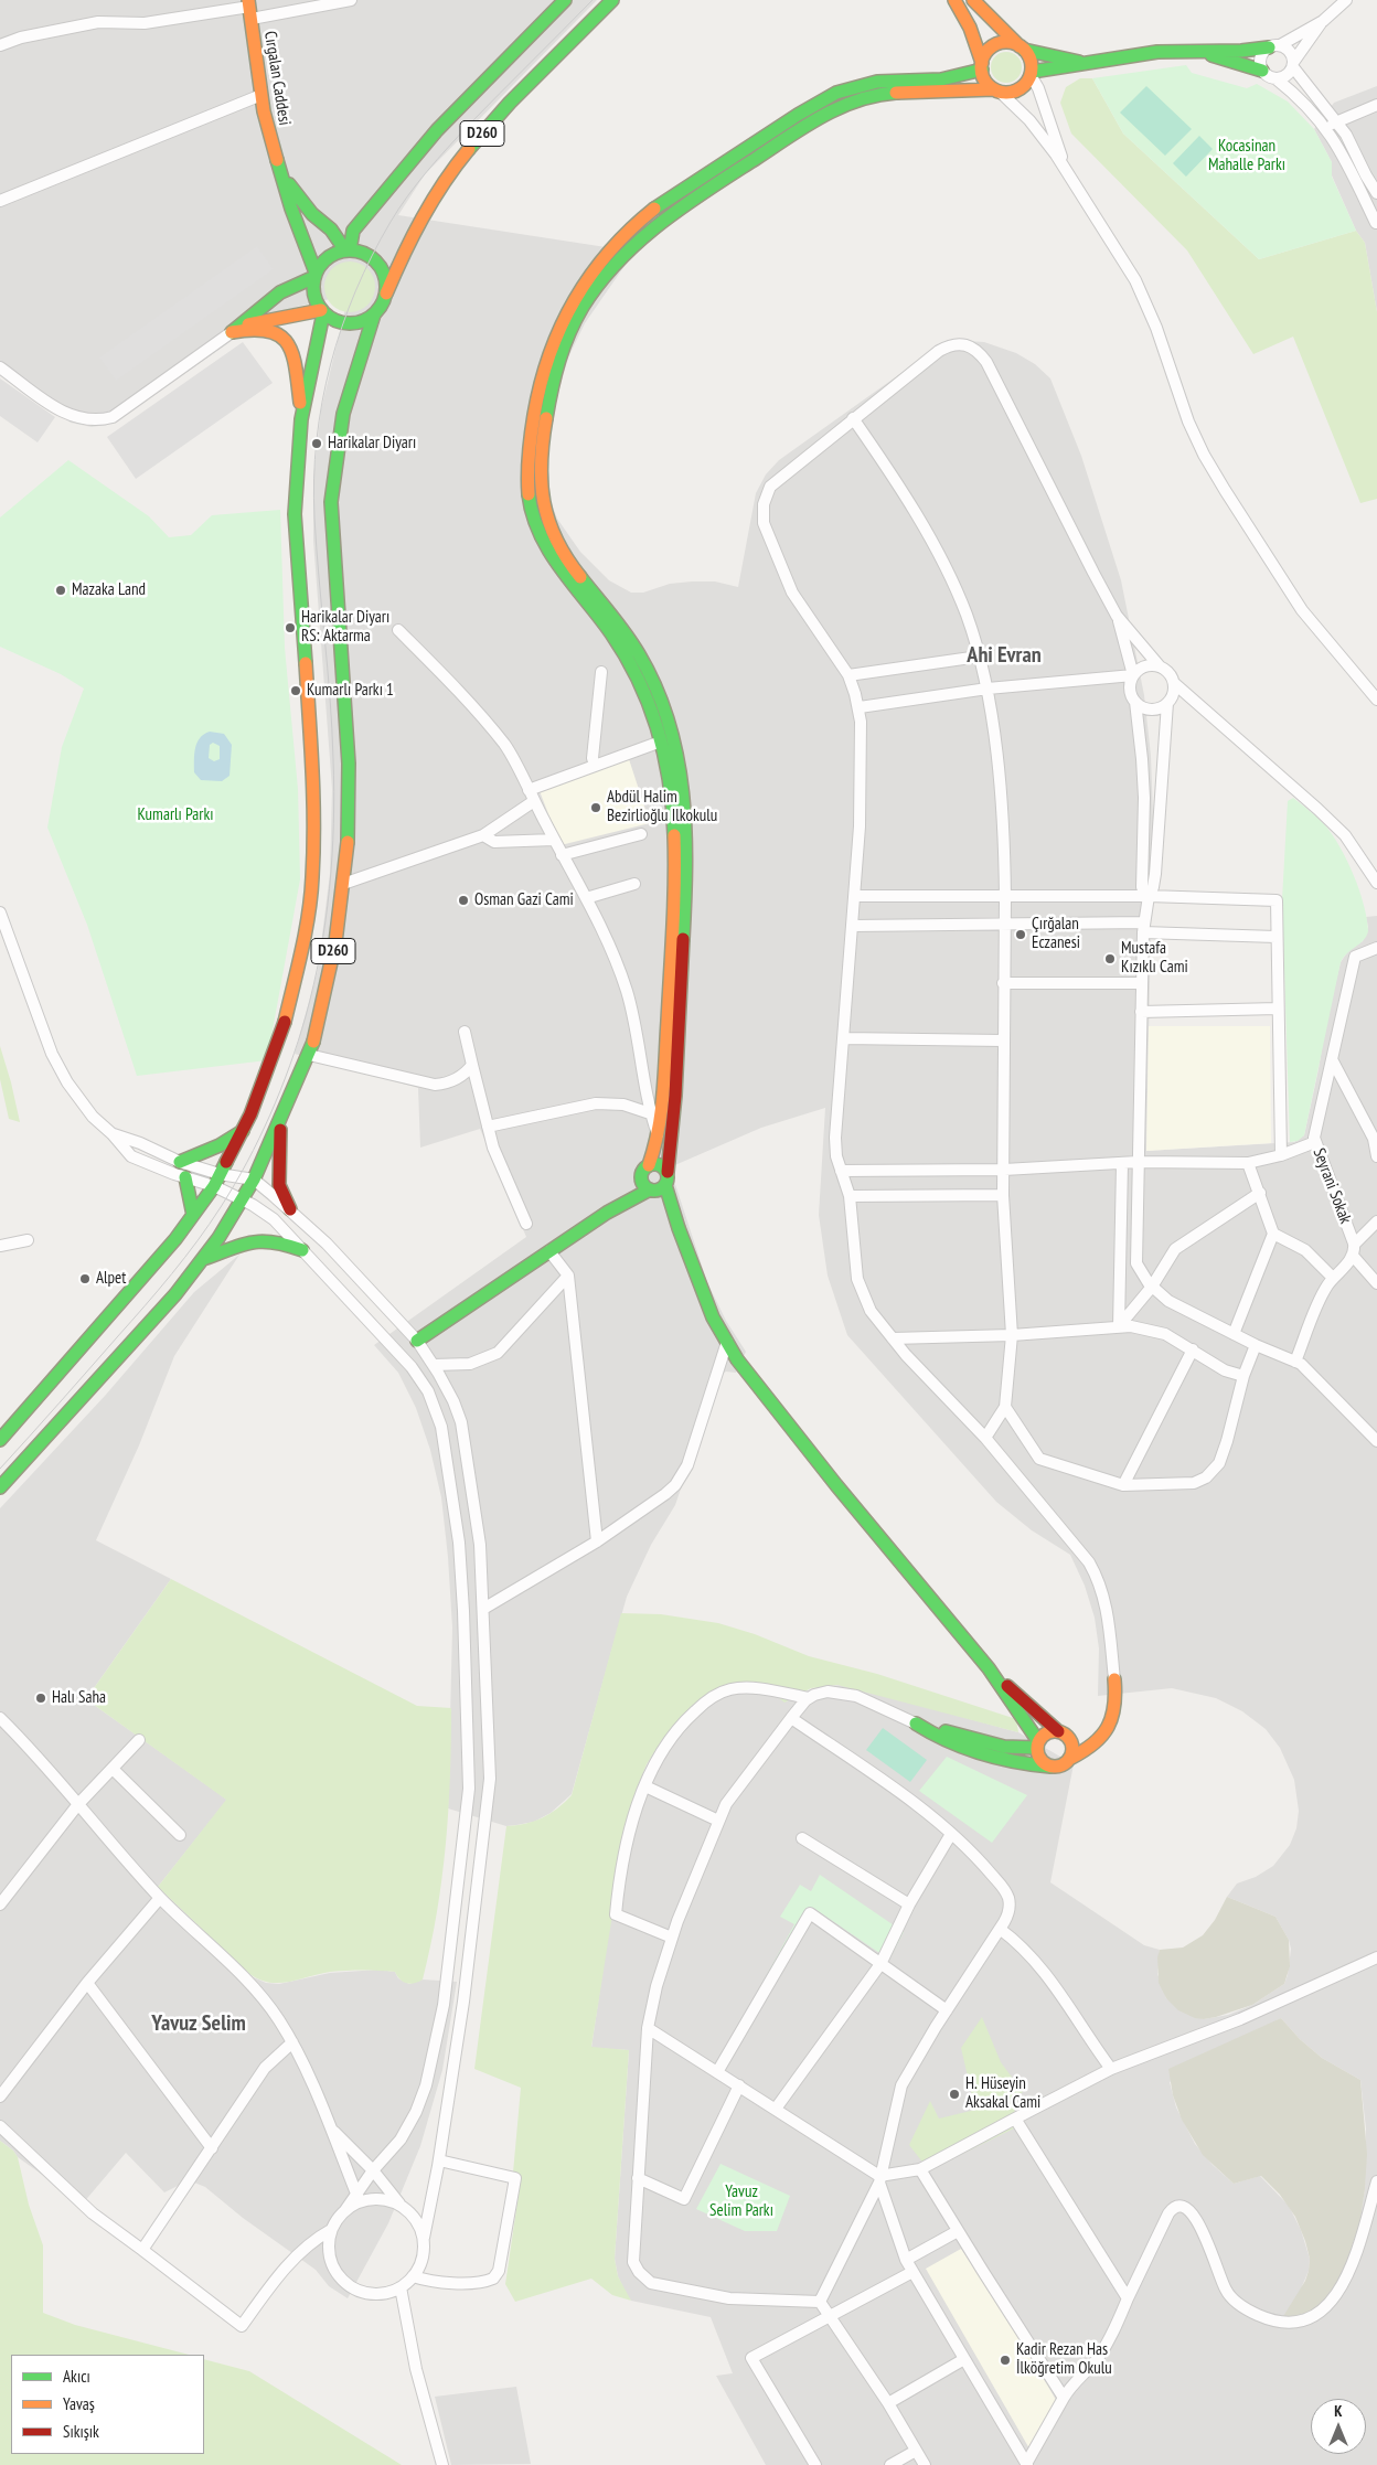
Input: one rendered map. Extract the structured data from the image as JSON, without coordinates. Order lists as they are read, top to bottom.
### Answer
{
  "streets": {
    "main road": ["Cırgalan Caddesi", "D260"],
    "street": ["Seyrani Sokak"]
  },
  "districts": ["Ahi Evran", "Yavuz Selim"],
  "parks": ["Kocasinan Mahalle Parkı", "Kumarlı Parkı", "Yavuz Selim Parkı"],
  "places": [
    "Harikalar Diyarı",
    "Mazaka Land",
    "Harikalar Diyarı RS: Aktarma",
    "Kumarlı Parkı 1",
    "Abdül Halim Bezirlioğlu Ilkokulu",
    "Osman Gazi Cami",
    "Çırğalan Eczanesi",
    "Mustafa Kızıklı Cami",
    "Alpet",
    "Halı Saha",
    "H. Hüseyin Aksakal Cami",
    "Kadir Rezan Has İlköğretim Okulu"
  ],
  "legend": ["Akıcı", "Yavaş", "Sıkışık"],
  "north": "top"
}
